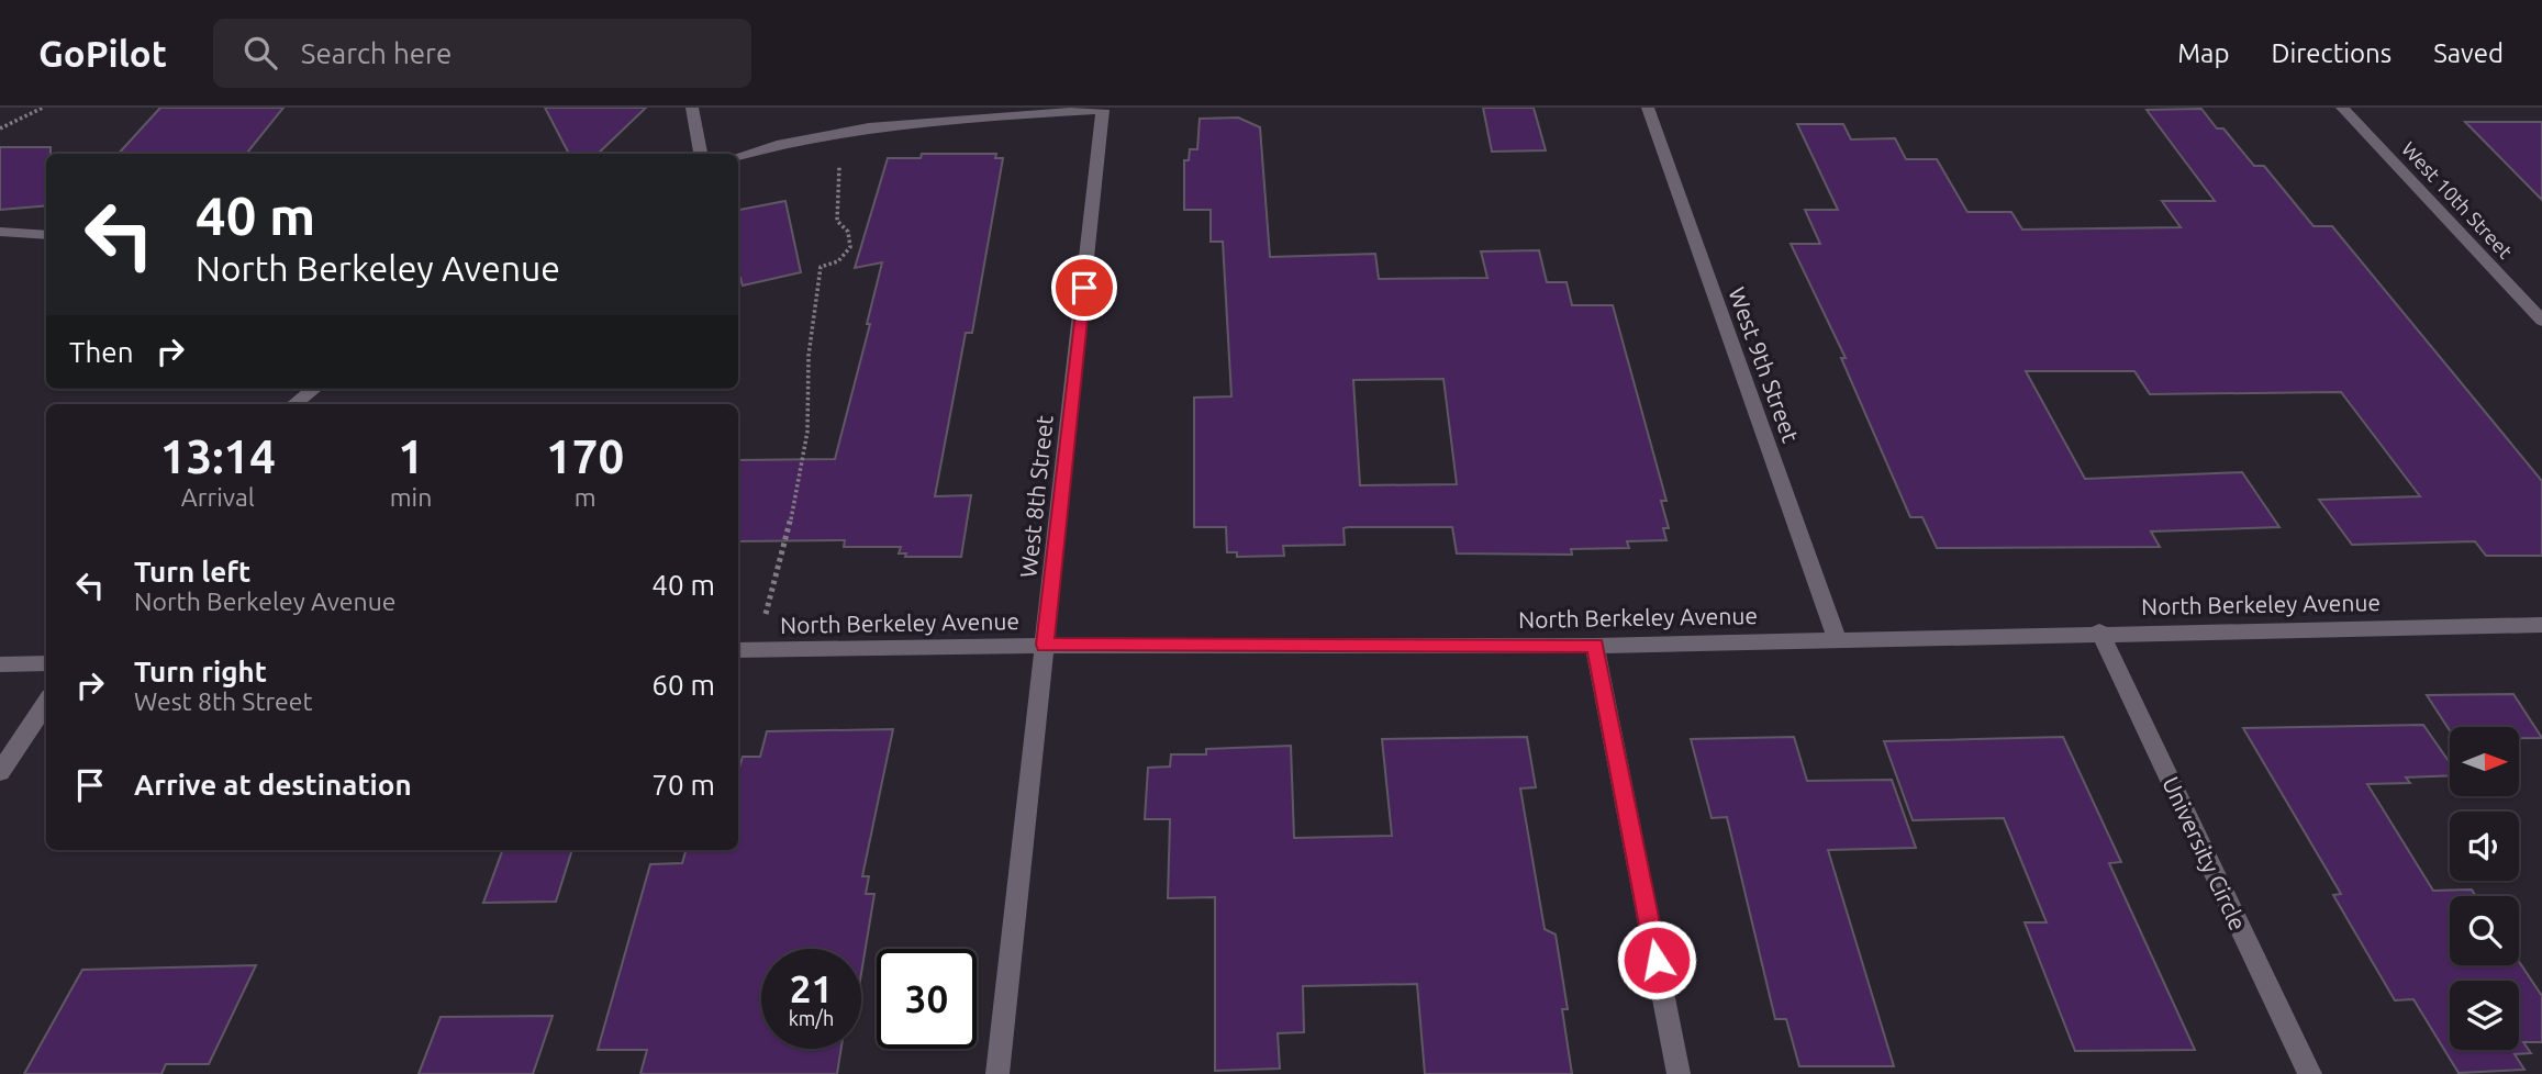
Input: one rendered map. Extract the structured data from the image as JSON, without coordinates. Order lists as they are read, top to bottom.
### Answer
{
  "streets": {
    "street": [
      "West 10th Street",
      "West 9th Street",
      "West 8th Street",
      "North Berkeley Avenue",
      "University Circle"
    ]
  },
  "crossings": [
    ["West 9th Street", "North Berkeley Avenue"],
    ["West 8th Street", "North Berkeley Avenue"],
    ["North Berkeley Avenue", "University Circle"]
  ],
  "north": "right",
  "page": {
    "header": "GoPilot",
    "search": "Search here",
    "nav": ["Map", "Directions", "Saved"],
    "turn": ["40 m", "North Berkeley Avenue"],
    "then": "Then",
    "eta": [
      "13:14",
      "Arrival",
      "1",
      "min",
      "170",
      "m"
    ],
    "list": [
      {
        "name": "Turn left",
        "note": "North Berkeley Avenue",
        "value": "40 m"
      },
      {
        "name": "Turn right",
        "note": "West 8th Street",
        "value": "60 m"
      },
      {
        "name": "Arrive at destination",
        "value": "70 m"
      }
    ],
    "speed": "21 km/h",
    "limit": "30"
  }
}
